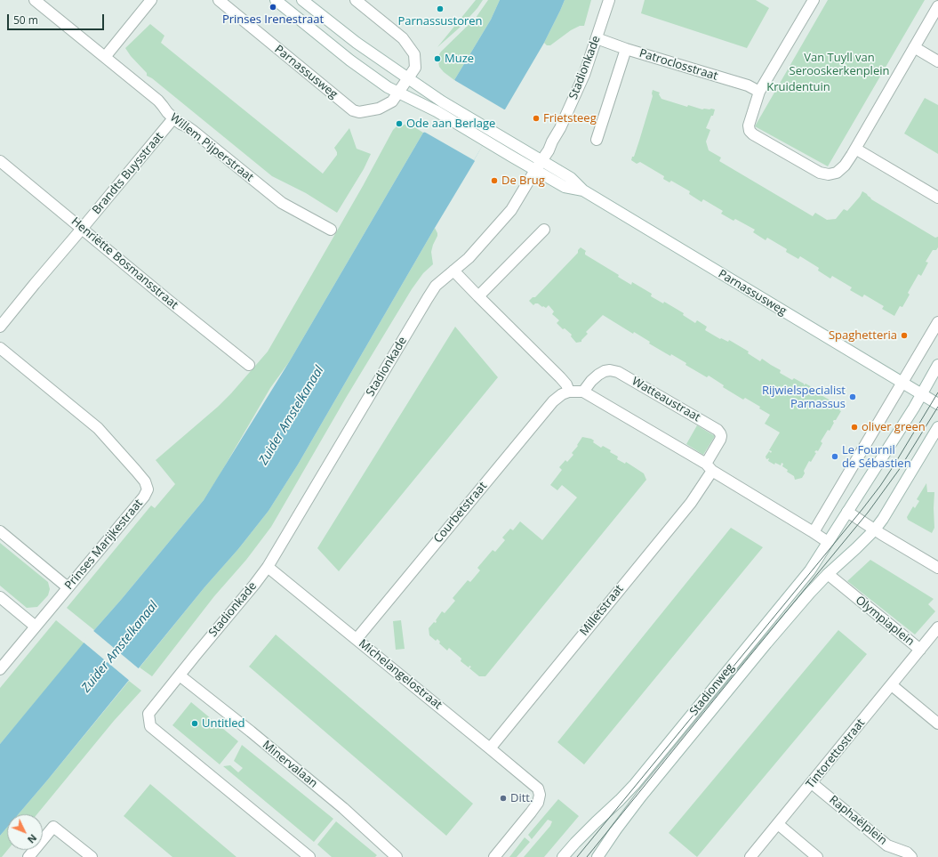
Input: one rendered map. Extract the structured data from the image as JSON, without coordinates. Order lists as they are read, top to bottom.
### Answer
{
  "streets": {
    "street": [
      "Patroclosstraat",
      "Stadionkade",
      "Parnassusweg",
      "Willem Pijperstraat",
      "Brandts Buysstraat",
      "Henriëtte Bosmansstraat",
      "Watteaustraat",
      "Courbetstraat",
      "Prinses Marijkestraat",
      "Milletstraat",
      "Olympiaplein",
      "Michelangelostraat",
      "Stadionweg",
      "Tintorettostraat",
      "Minervalaan",
      "Raphaëlplein"
    ]
  },
  "crossings": [
    ["Patroclosstraat", "Stadionkade"],
    ["Stadionkade", "Parnassusweg"],
    ["Stadionkade", "Michelangelostraat"],
    ["Stadionkade", "Minervalaan"],
    ["Willem Pijperstraat", "Brandts Buysstraat"],
    ["Brandts Buysstraat", "Henriëtte Bosmansstraat"],
    ["Watteaustraat", "Milletstraat"],
    ["Courbetstraat", "Michelangelostraat"],
    ["Milletstraat", "Michelangelostraat"],
    ["Olympiaplein", "Stadionweg"],
    ["Olympiaplein", "Tintorettostraat"],
    ["Tintorettostraat", "Raphaëlplein"]
  ],
  "water": ["Zuider Amstelkanaal"],
  "parks": ["Van Tuyll van Serooskerkenplein", "Kruidentuin"],
  "places": [
    "Prinses Irenestraat",
    "Parnassustoren",
    "Muze",
    "Frietsteeg",
    "Ode aan Berlage",
    "De Brug",
    "Spaghetteria",
    "Rijwielspecialist Parnassus",
    "oliver green",
    "Le Fournil de Sébastien",
    "Untitled",
    "Ditt."
  ],
  "scale_bar": "50 m",
  "north": "bottom right"
}
